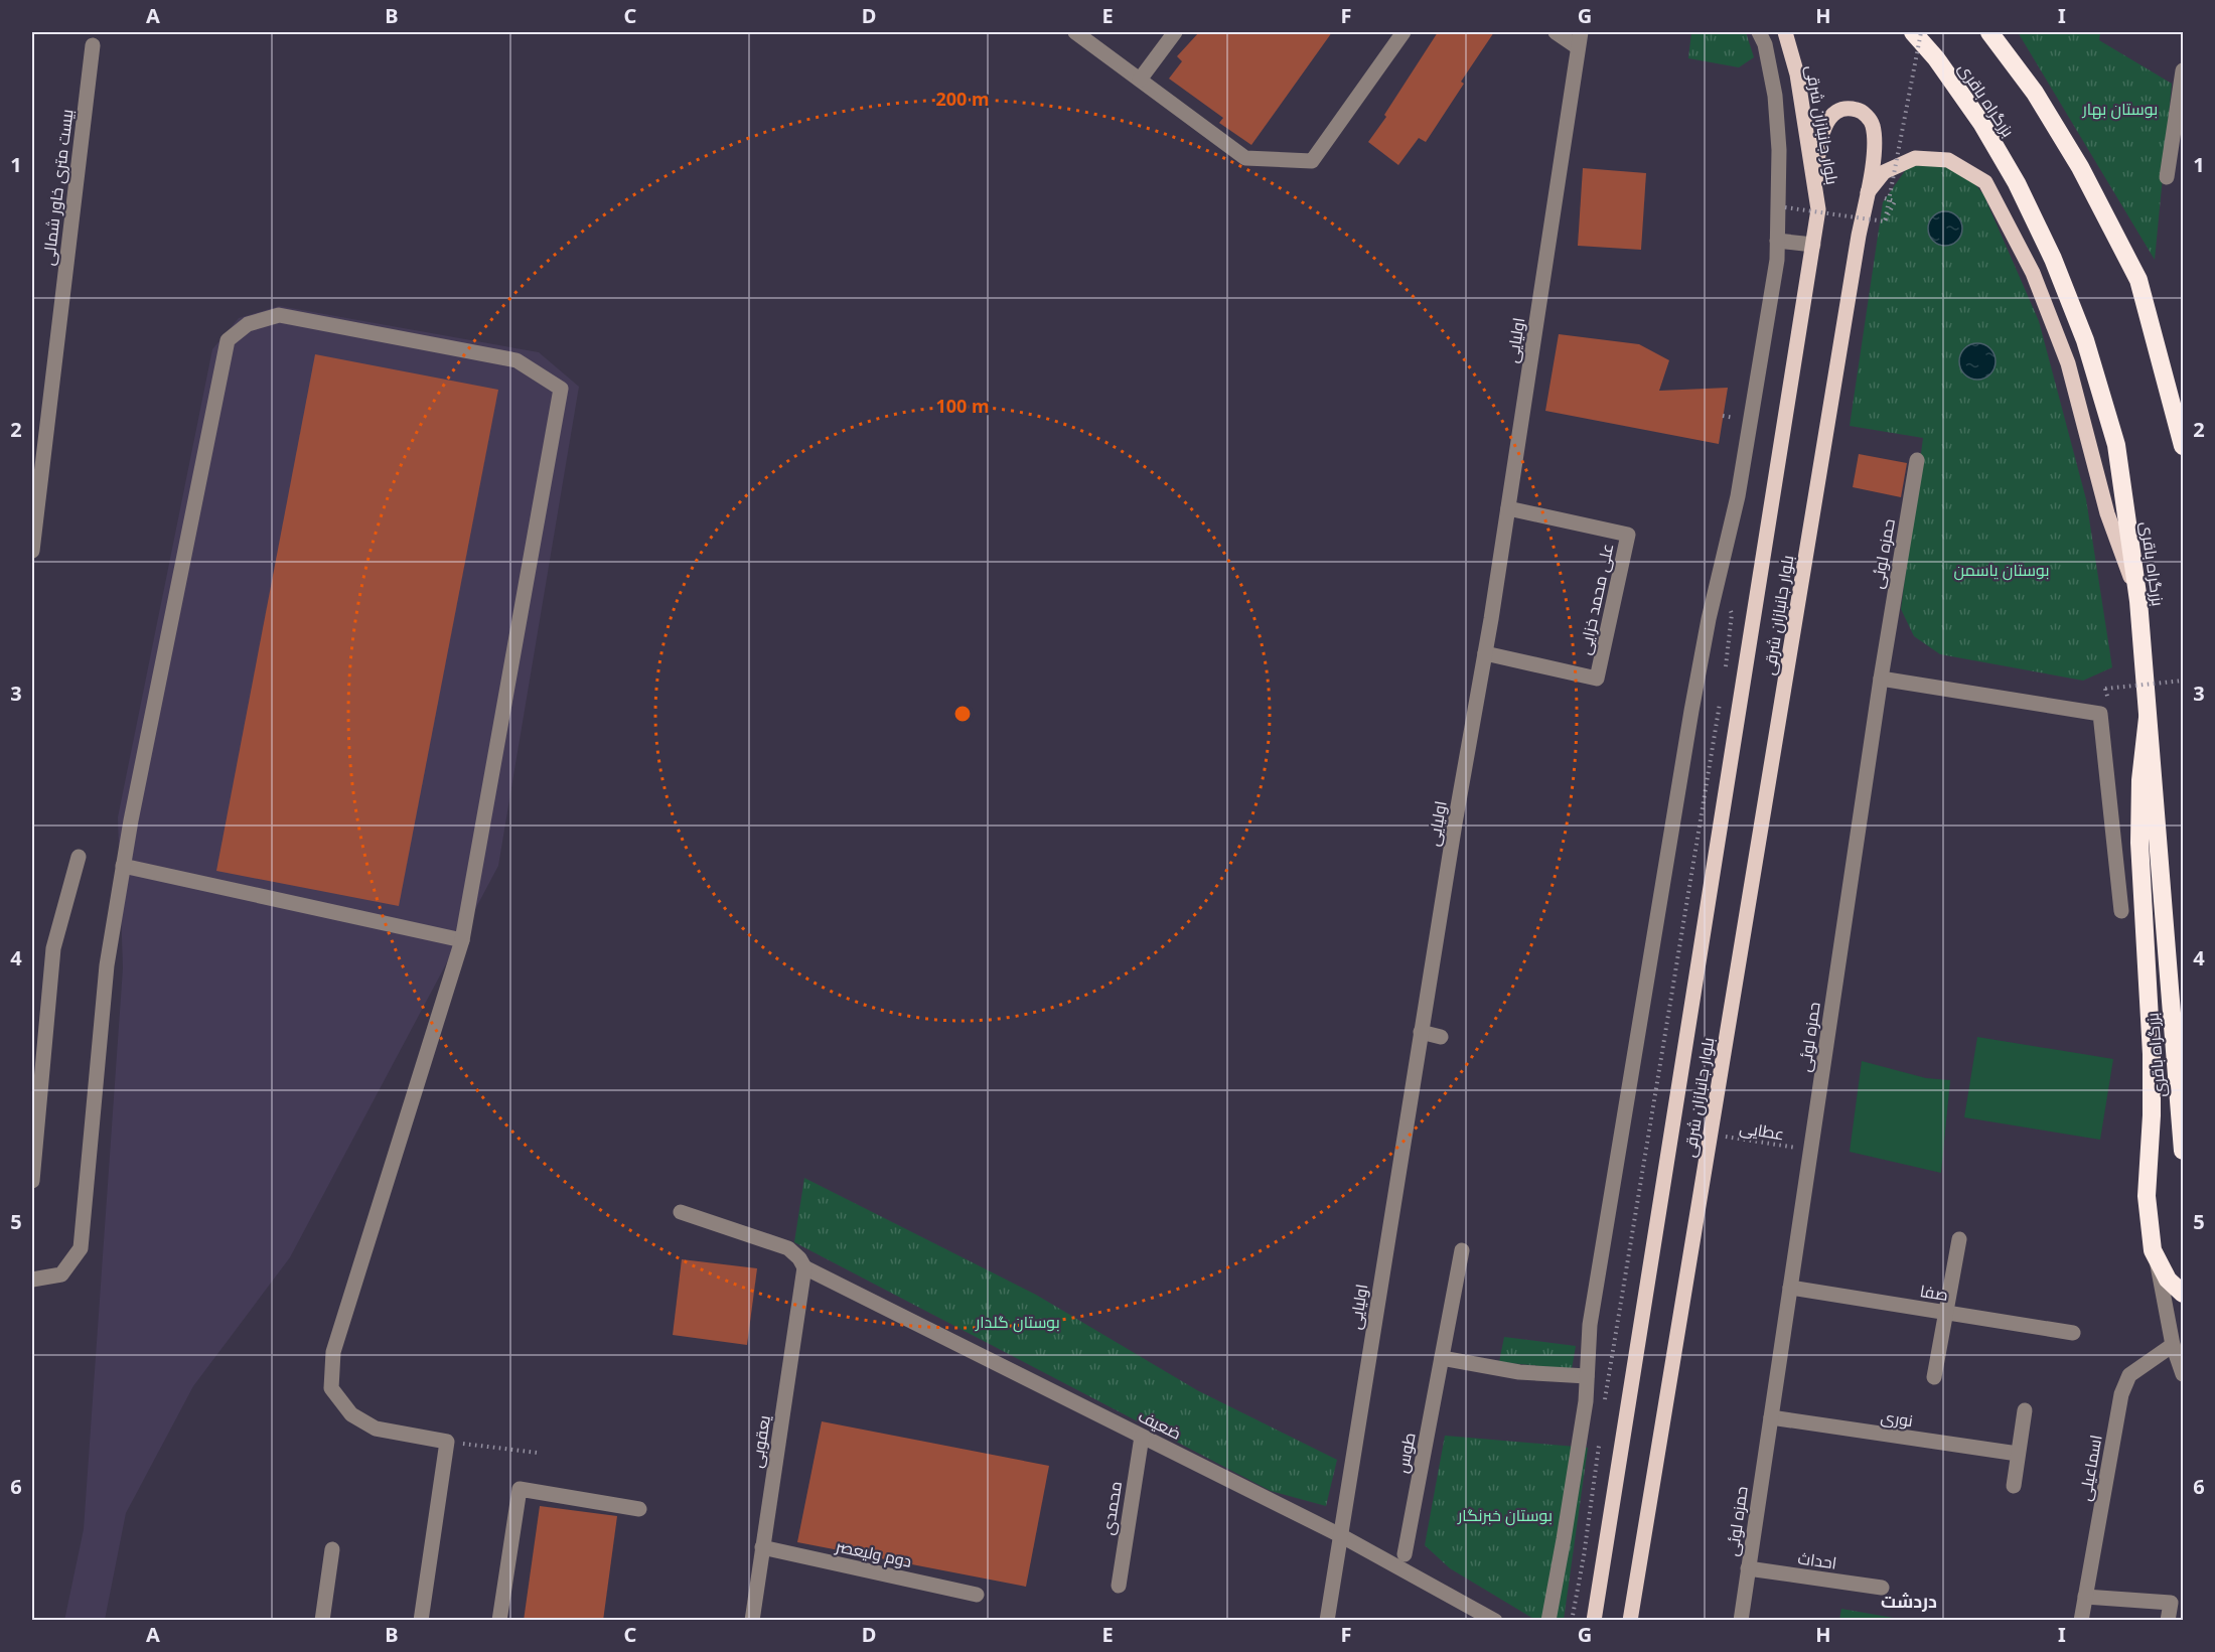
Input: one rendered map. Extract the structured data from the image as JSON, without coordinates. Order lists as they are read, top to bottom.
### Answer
{
  "streets": {
    "highway": ["بزرگراه باقری"],
    "main road": ["بلوار جانبازان شرقی"],
    "street": [
      "بیست متری خاور شمالی",
      "اولیایی",
      "حمزه لوئی",
      "علی محمد خزایی",
      "صفا",
      "نوری",
      "ضعیف",
      "یعقوبی",
      "طوس",
      "اسماعیلی",
      "محمدی",
      "دوم ولیعصر",
      "احداث"
    ],
    "path": ["عطایی"]
  },
  "crossings": [
    ["بلوار جانبازان شرقی", "عطایی"],
    ["اولیایی", "علی محمد خزایی"],
    ["اولیایی", "ضعیف"],
    ["حمزه لوئی", "عطایی"],
    ["حمزه لوئی", "صفا"],
    ["حمزه لوئی", "نوری"],
    ["حمزه لوئی", "احداث"],
    ["ضعیف", "یعقوبی"],
    ["ضعیف", "محمدی"],
    ["یعقوبی", "دوم ولیعصر"]
  ],
  "districts": ["دردشت"],
  "parks": [
    "بوستان بهار",
    "بوستان یاسمن",
    "بوستان گلدار",
    "بوستان خبرنگار"
  ],
  "grid": {
    "columns": [
      "A",
      "B",
      "C",
      "D",
      "E",
      "F",
      "G",
      "H",
      "I"
    ],
    "rows": [
      "1",
      "2",
      "3",
      "4",
      "5",
      "6"
    ]
  },
  "rings": ["200 m", "100 m"]
}
